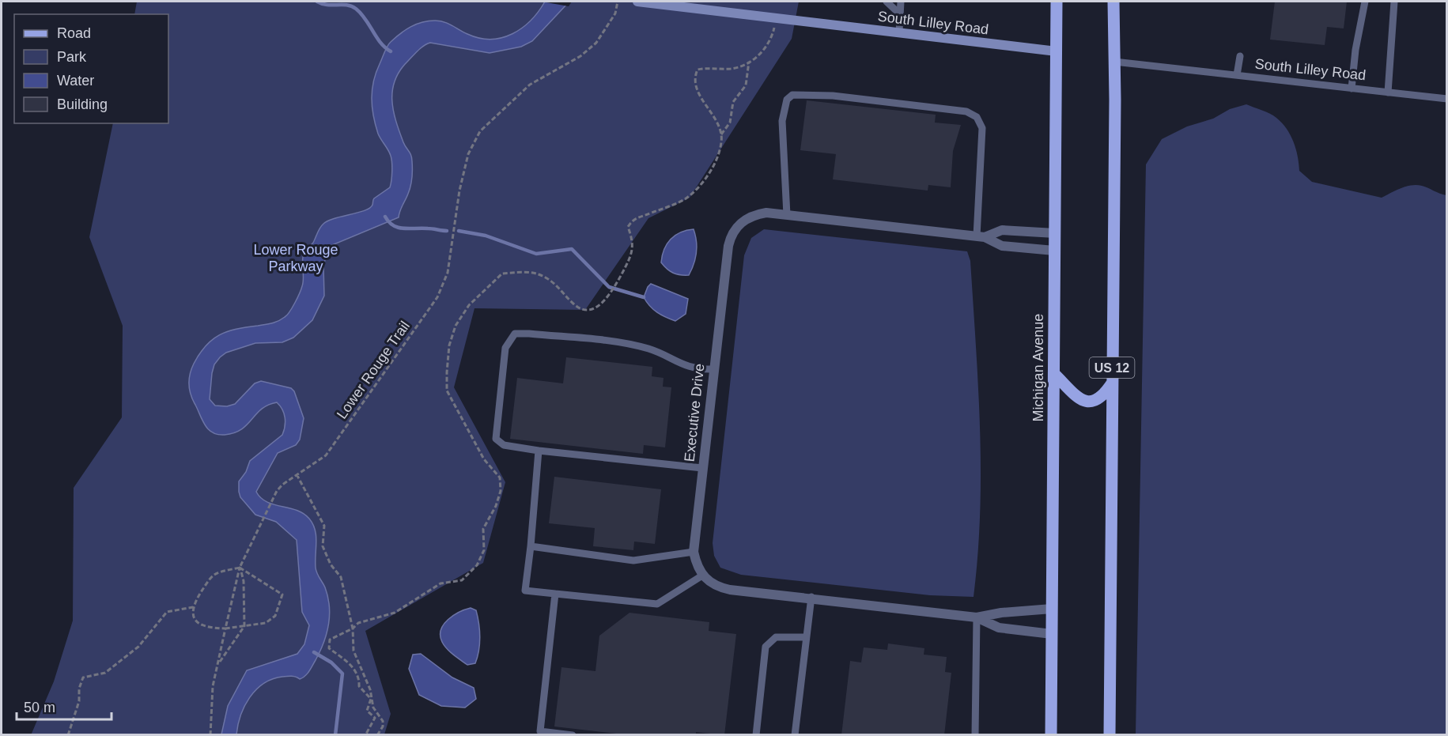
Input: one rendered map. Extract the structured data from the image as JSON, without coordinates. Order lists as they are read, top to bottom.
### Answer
{
  "streets": {
    "main road": ["Michigan Avenue", "US 12"],
    "street": ["South Lilley Road", "Executive Drive"],
    "path": ["Lower Rouge Trail"]
  },
  "crossings": [
    ["South Lilley Road", "Michigan Avenue"],
    ["South Lilley Road", "US 12"],
    ["Michigan Avenue", "Executive Drive"]
  ],
  "parks": ["Lower Rouge Parkway"],
  "legend": [
    "Road",
    "Park",
    "Water",
    "Building"
  ],
  "scale_bar": "50 m"
}
